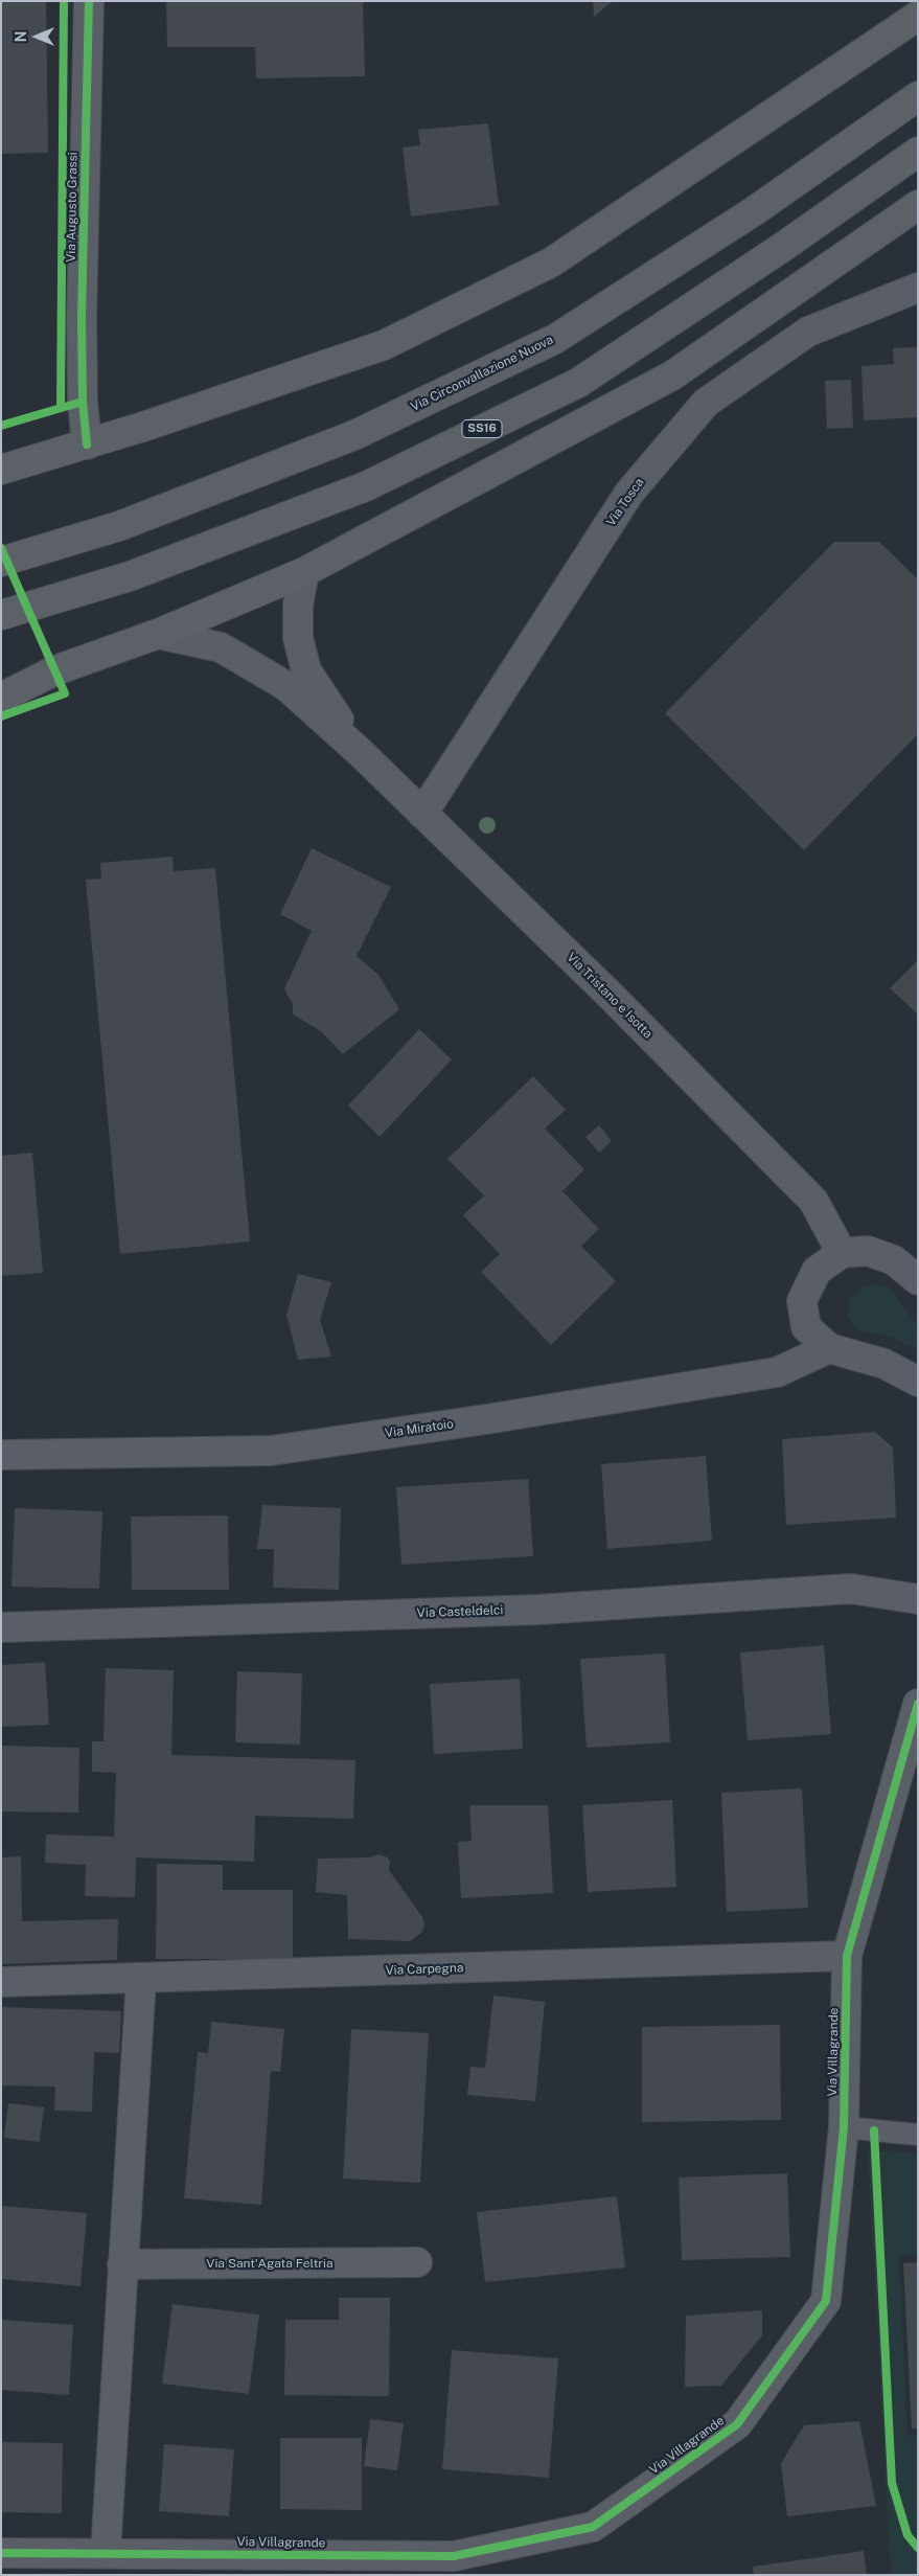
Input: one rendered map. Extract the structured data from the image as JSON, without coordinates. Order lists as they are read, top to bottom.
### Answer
{
  "streets": {
    "main road": ["Via Circonvallazione Nuova", "SS16"],
    "street": [
      "Via Augusto Grassi",
      "Via Tosca",
      "Via Tristano e Isotta",
      "Via Miratoio",
      "Via Casteldelci",
      "Via Carpegna",
      "Via Villagrande",
      "Via Sant'Agata Feltria"
    ]
  },
  "crossings": [
    ["Via Tosca", "Via Tristano e Isotta"],
    ["Via Carpegna", "Via Villagrande"]
  ],
  "north": "left"
}
